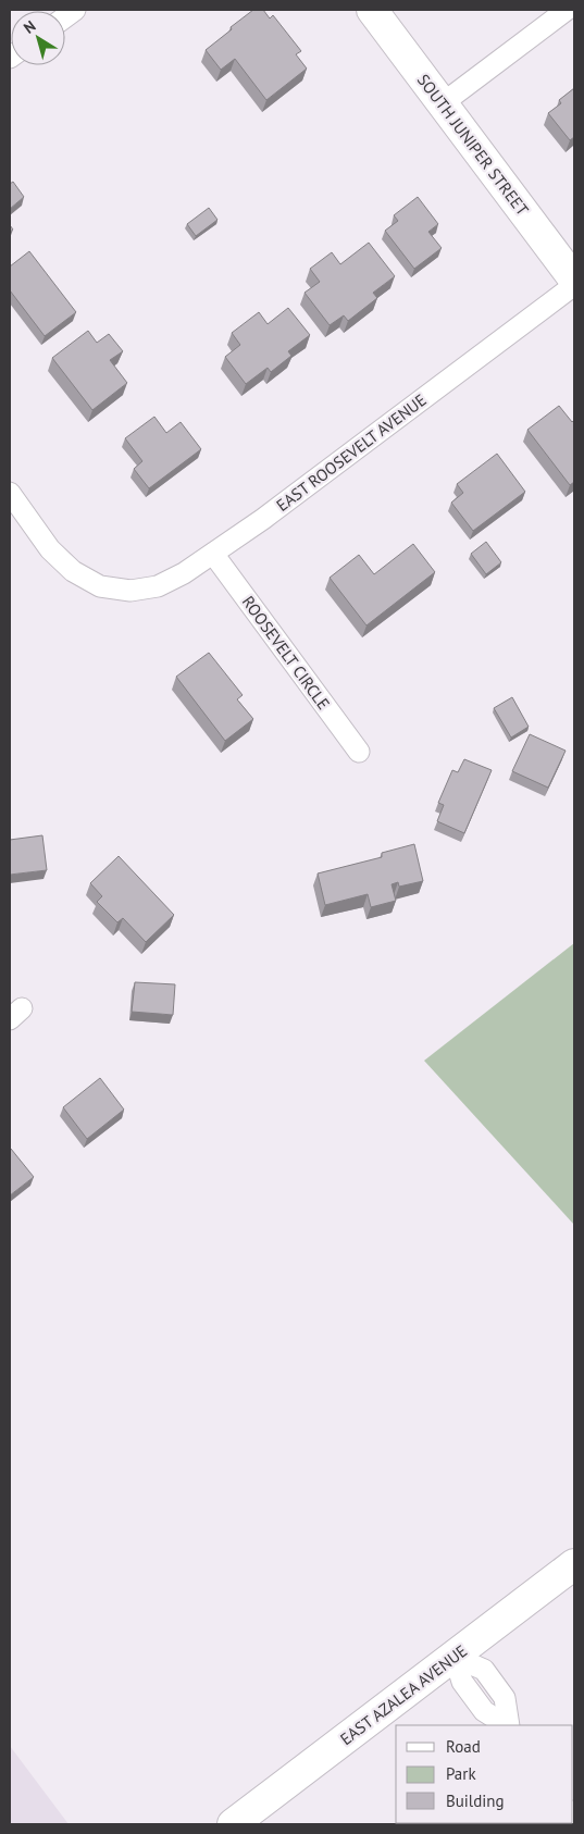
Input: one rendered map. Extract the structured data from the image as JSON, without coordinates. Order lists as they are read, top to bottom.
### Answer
{
  "streets": {
    "street": [
      "SOUTH JUNIPER STREET",
      "EAST ROOSEVELT AVENUE",
      "ROOSEVELT CIRCLE",
      "EAST AZALEA AVENUE"
    ]
  },
  "crossings": [
    ["EAST ROOSEVELT AVENUE", "ROOSEVELT CIRCLE"]
  ],
  "legend": ["Road", "Park", "Building"],
  "north": "top left"
}
